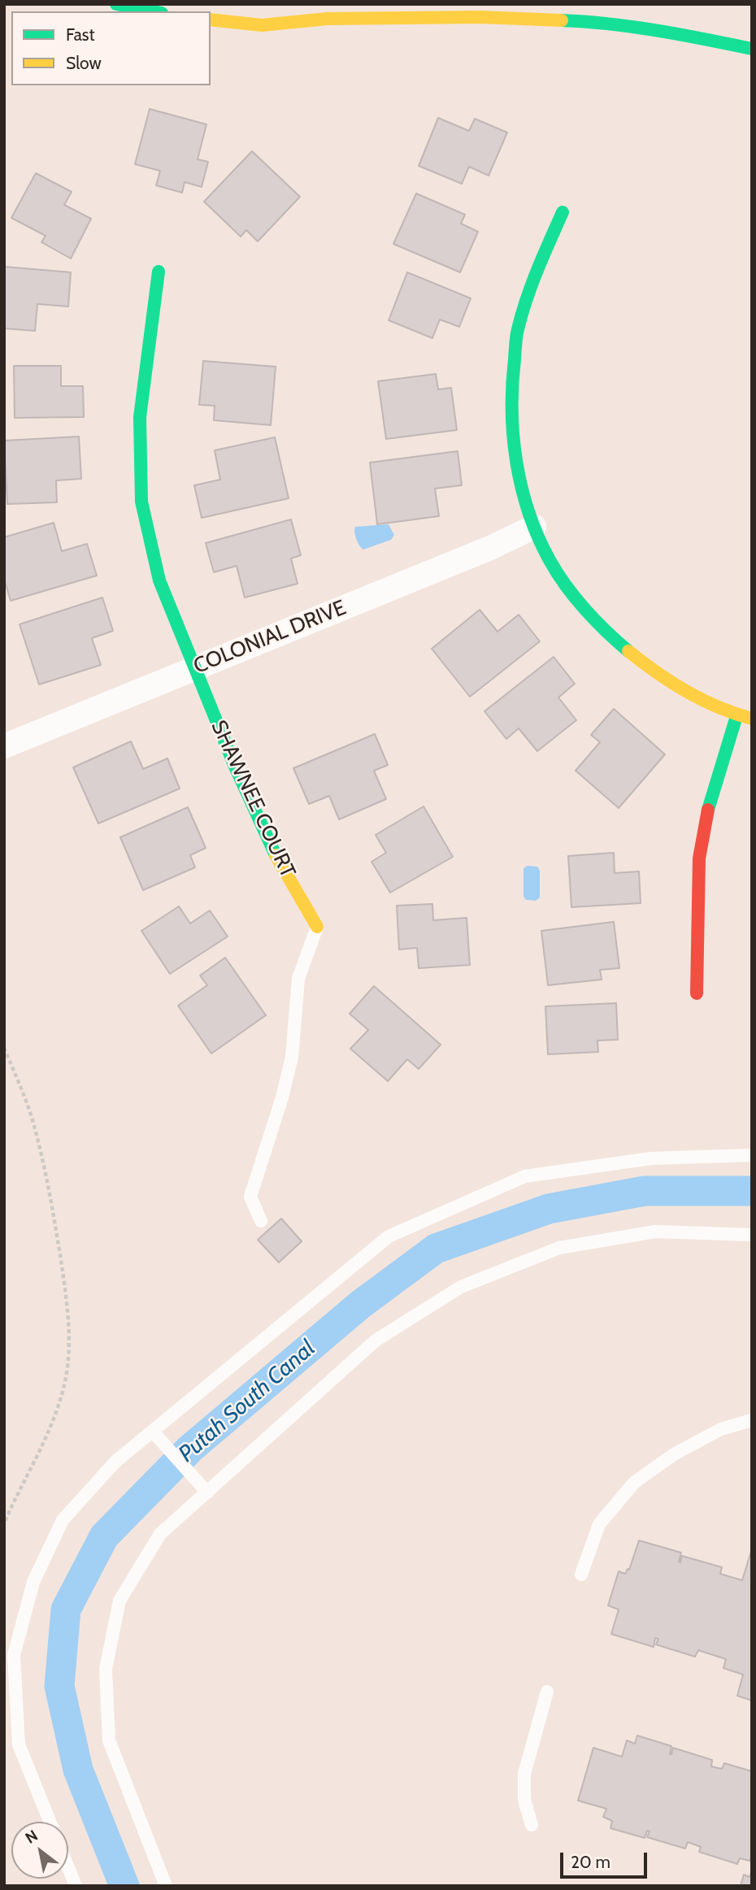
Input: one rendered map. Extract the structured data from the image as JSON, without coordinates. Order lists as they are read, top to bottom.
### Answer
{
  "streets": {
    "street": ["COLONIAL DRIVE", "SHAWNEE COURT"]
  },
  "crossings": [
    ["COLONIAL DRIVE", "SHAWNEE COURT"]
  ],
  "water": ["Putah South Canal"],
  "legend": ["Fast", "Slow"],
  "scale_bar": "20 m",
  "north": "top left"
}
